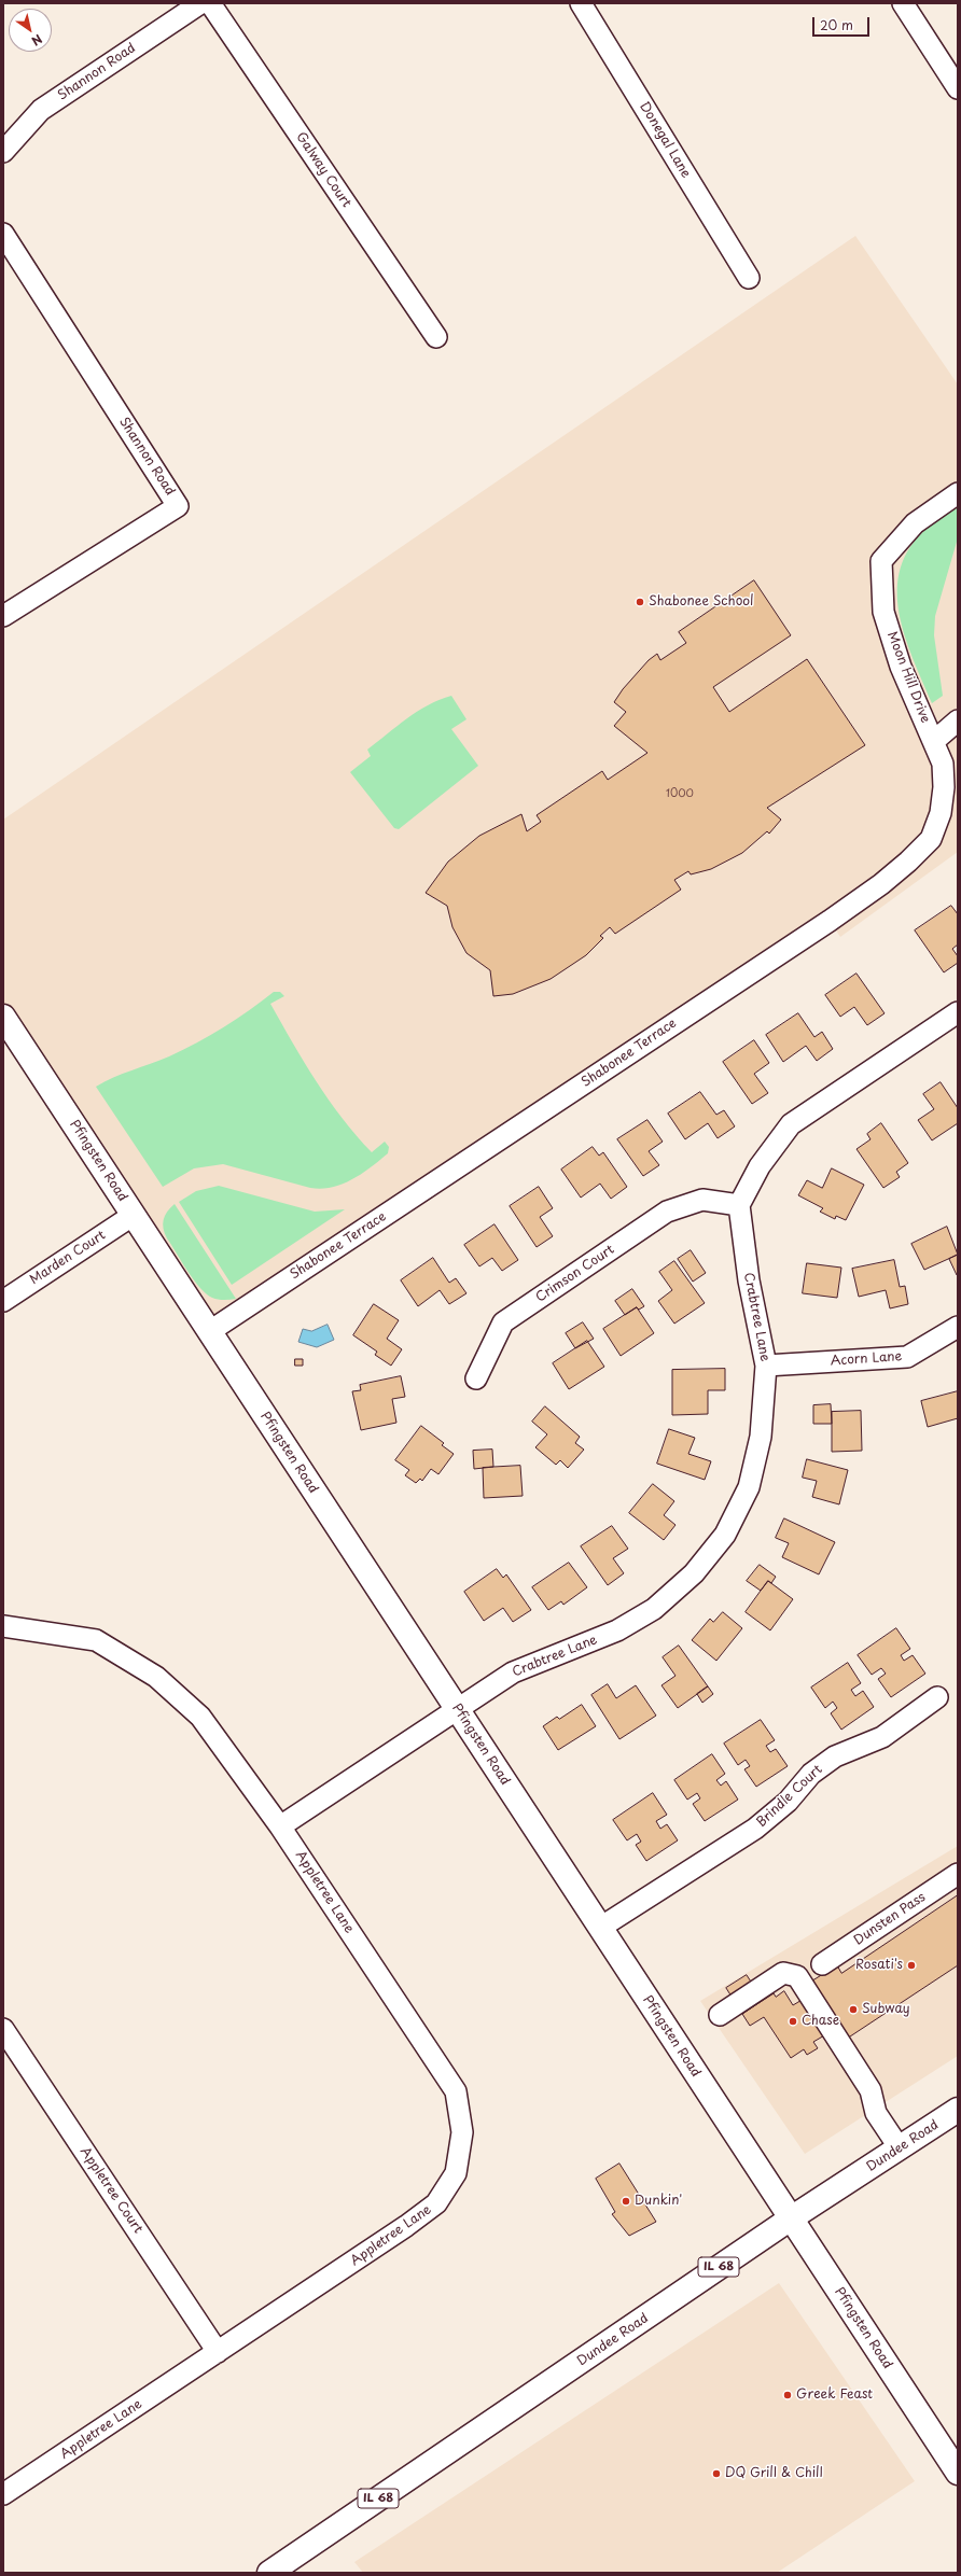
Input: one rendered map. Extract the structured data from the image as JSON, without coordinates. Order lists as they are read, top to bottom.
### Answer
{
  "streets": {
    "main road": ["Pfingsten Road", "Dundee Road", "IL 68"],
    "street": [
      "Shannon Road",
      "Donegal Lane",
      "Galway Court",
      "Moon Hill Drive",
      "Shabonee Terrace",
      "Marden Court",
      "Crimson Court",
      "Crabtree Lane",
      "Acorn Lane",
      "Brindle Court",
      "Appletree Lane",
      "Dunsten Pass",
      "Appletree Court"
    ]
  },
  "crossings": [
    ["Moon Hill Drive", "Shabonee Terrace"],
    ["Shabonee Terrace", "Pfingsten Road"],
    ["Pfingsten Road", "Marden Court"],
    ["Pfingsten Road", "Crabtree Lane"],
    ["Pfingsten Road", "Brindle Court"],
    ["Pfingsten Road", "Dundee Road"],
    ["Crimson Court", "Crabtree Lane"],
    ["Crabtree Lane", "Acorn Lane"],
    ["Crabtree Lane", "Appletree Lane"],
    ["Appletree Lane", "Appletree Court"]
  ],
  "places": [
    "Shabonee School",
    "Rosati's",
    "Subway",
    "Chase",
    "Dunkin'",
    "Greek Feast",
    "DQ Grill & Chill"
  ],
  "house_numbers": ["1000"],
  "scale_bar": "20 m",
  "north": "bottom right"
}
